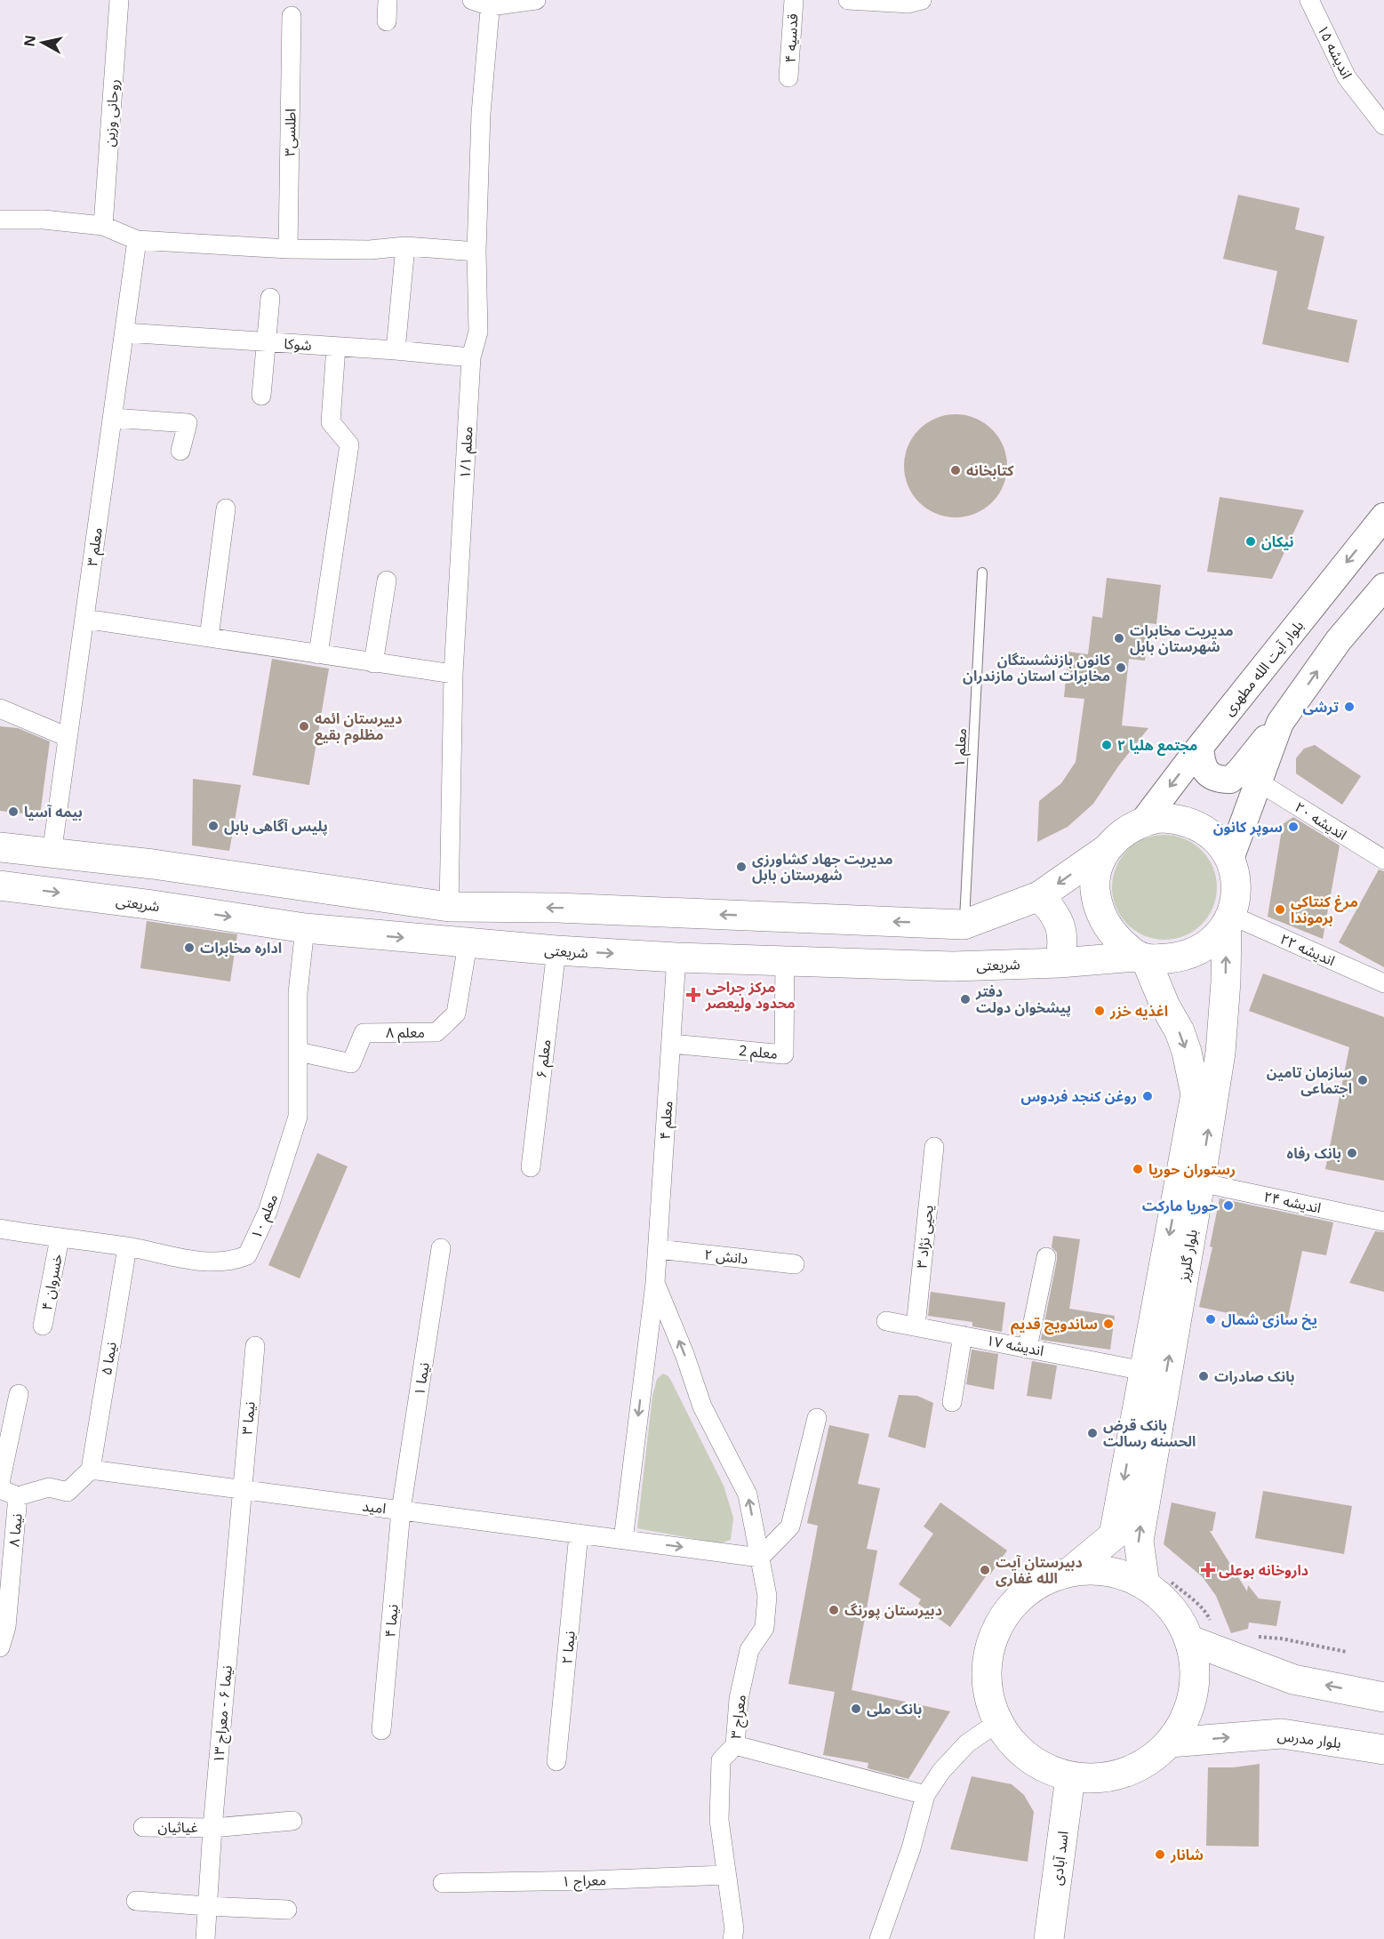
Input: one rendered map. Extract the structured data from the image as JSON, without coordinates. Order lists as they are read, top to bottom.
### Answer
{
  "streets": {
    "main road": [
      "بلوار آیت الله مطهری",
      "شریعتی",
      "بلوار گلریز",
      "بلوار مدرس",
      "اسد آبادی"
    ],
    "street": [
      "قدسیه ۴",
      "اندیشه ۱۵",
      "روحانی وزین",
      "اطلسی۳",
      "شوکا",
      "معلم ۱/۱",
      "معلم ۳",
      "اندیشه ۲۰",
      "اندیشه ۲۲",
      "معلم ۸",
      "معلم 2",
      "معلم ۶",
      "معلم ۴",
      "اندیشه ۲۴",
      "معلم ۱۰",
      "یحیی نژاد ۳",
      "دانش ۲",
      "خسروان ۴",
      "اندیشه ۱۷",
      "نیما ۵",
      "نیما ۱",
      "نیما ۳",
      "امید",
      "نیما ۸",
      "نیما ۴",
      "نیما ۲",
      "نیما ۶ - معراج ۱۳",
      "معراج ۳",
      "غیاثیان",
      "معراج ۱"
    ],
    "lane": ["معلم ۱"]
  },
  "crossings": [
    ["شوکا", "معلم ۱/۱"],
    ["شوکا", "معلم ۳"],
    ["بلوار آیت الله مطهری", "شریعتی"],
    ["بلوار آیت الله مطهری", "اندیشه ۲۲"],
    ["بلوار آیت الله مطهری", "بلوار گلریز"],
    ["شریعتی", "اندیشه ۲۲"],
    ["شریعتی", "معلم ۸"],
    ["شریعتی", "معلم 2"],
    ["شریعتی", "معلم ۶"],
    ["شریعتی", "معلم ۴"],
    ["شریعتی", "معلم ۱۰"],
    ["شریعتی", "بلوار گلریز"],
    ["اندیشه ۲۲", "بلوار گلریز"],
    ["معلم ۸", "معلم ۱۰"],
    ["معلم 2", "معلم ۴"],
    ["معلم ۴", "دانش ۲"],
    ["معلم ۴", "امید"],
    ["معلم ۴", "معراج ۳"],
    ["اندیشه ۲۴", "بلوار گلریز"],
    ["معلم ۱۰", "خسروان ۴"],
    ["معلم ۱۰", "نیما ۵"],
    ["یحیی نژاد ۳", "اندیشه ۱۷"],
    ["بلوار گلریز", "اندیشه ۱۷"],
    ["نیما ۵", "امید"],
    ["نیما ۱", "امید"],
    ["نیما ۱", "نیما ۴"],
    ["نیما ۳", "امید"],
    ["نیما ۳", "نیما ۶ - معراج ۱۳"],
    ["امید", "نیما ۴"],
    ["امید", "نیما ۲"],
    ["امید", "نیما ۶ - معراج ۱۳"],
    ["امید", "معراج ۳"],
    ["نیما ۶ - معراج ۱۳", "غیاثیان"],
    ["معراج ۳", "معراج ۱"]
  ],
  "one_way": ["معلم ۴", "معراج ۳"],
  "places": {
    "other": [
      "کتابخانه",
      "نیکان",
      "مدیریت مخابرات شهرستان بابل",
      "کانون بازنشستگان مخابرات استان مازندران",
      "ترشی",
      "دییرستان ائمه مظلوم بقیع",
      "مجتمع هلیا ۲",
      "بیمه آسیا",
      "پلیس آگاهی بابل",
      "سوپر کانون",
      "مدیریت جهاد کشاورزی شهرستان بابل",
      "مرغ کنتاکی برموندا",
      "اداره مخابرات",
      "دفتر پیشخوان دولت",
      "اغذیه خزر",
      "سازمان تامین اجتماعی",
      "روغن کنجد فردوس",
      "بانک رفاه",
      "رستوران حوریا",
      "حوریا مارکت",
      "یخ سازی شمال",
      "ساندویچ قدیم",
      "بانک صادرات",
      "بانک قرض الحسنه رسالت",
      "دبیرستان آیت الله غفاری",
      "دبیرستان پورنگ",
      "بانک ملی",
      "شانار"
    ],
    "health": ["مرکز جراحی محدود ولیعصر", "داروخانه بوعلی"]
  },
  "north": "left"
}
